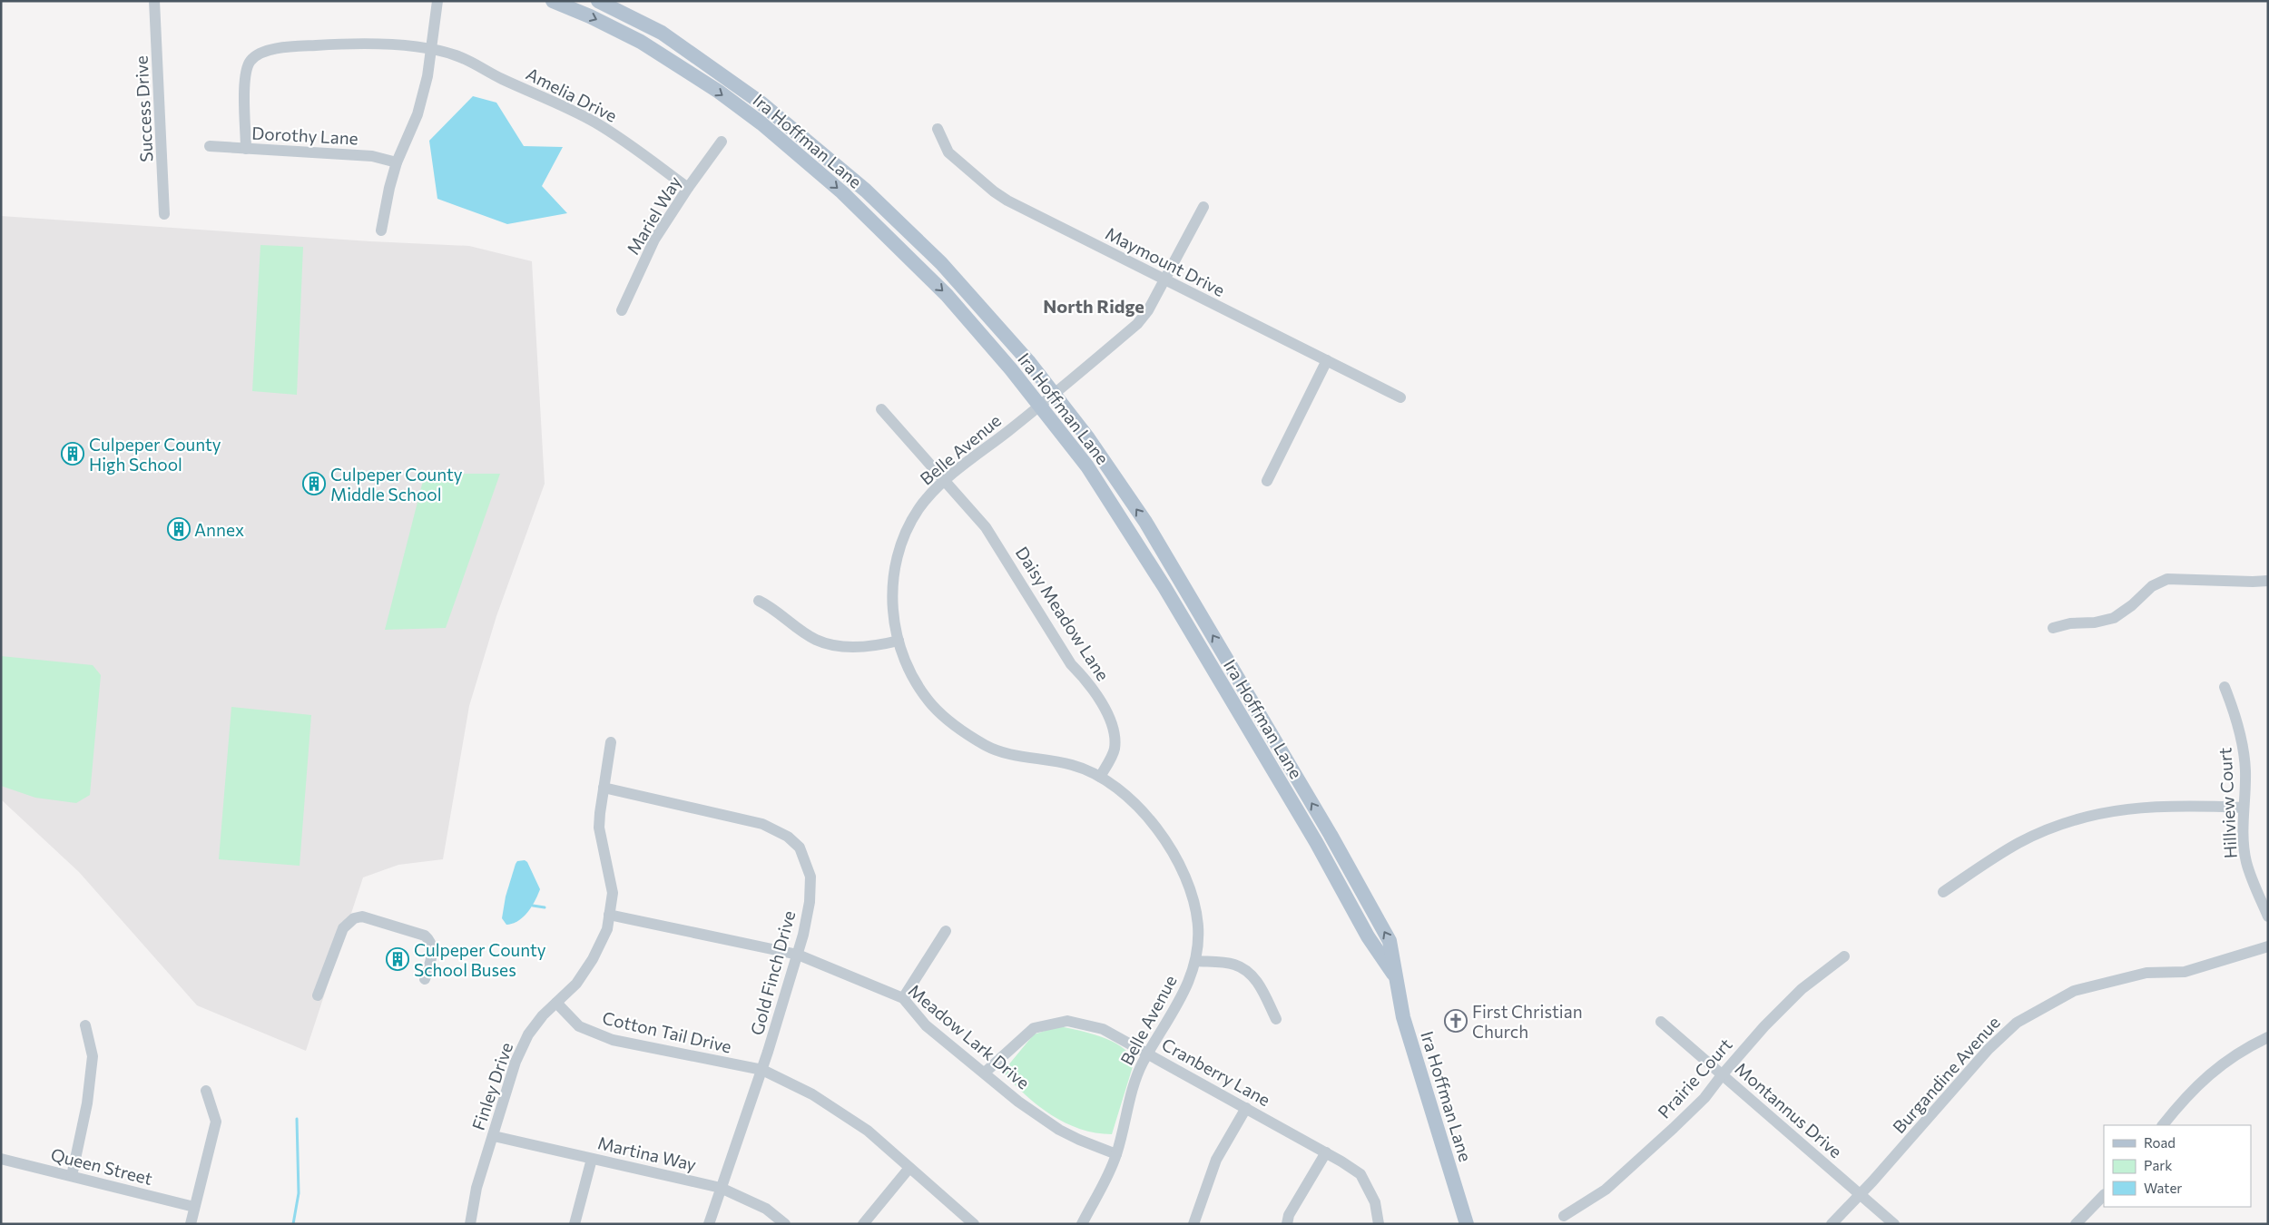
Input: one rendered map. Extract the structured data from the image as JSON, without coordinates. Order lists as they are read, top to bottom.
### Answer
{
  "streets": {
    "main road": ["Ira Hoffman Lane"],
    "street": [
      "Amelia Drive",
      "Success Drive",
      "Dorothy Lane",
      "Mariel Way",
      "Maymount Drive",
      "Belle Avenue",
      "Daisy Meadow Lane",
      "Hillview Court",
      "Gold Finch Drive",
      "Cotton Tail Drive",
      "Meadow Lark Drive",
      "Cranberry Lane",
      "Burgandine Avenue",
      "Prairie Court",
      "Finley Drive",
      "Montannus Drive",
      "Martina Way",
      "Queen Street"
    ]
  },
  "crossings": [
    ["Amelia Drive", "Dorothy Lane"],
    ["Amelia Drive", "Mariel Way"],
    ["Ira Hoffman Lane", "Belle Avenue"],
    ["Maymount Drive", "Belle Avenue"],
    ["Belle Avenue", "Daisy Meadow Lane"],
    ["Belle Avenue", "Meadow Lark Drive"],
    ["Belle Avenue", "Cranberry Lane"],
    ["Gold Finch Drive", "Cotton Tail Drive"],
    ["Gold Finch Drive", "Meadow Lark Drive"],
    ["Gold Finch Drive", "Finley Drive"],
    ["Gold Finch Drive", "Martina Way"],
    ["Cotton Tail Drive", "Finley Drive"],
    ["Meadow Lark Drive", "Cranberry Lane"],
    ["Meadow Lark Drive", "Finley Drive"],
    ["Burgandine Avenue", "Montannus Drive"],
    ["Prairie Court", "Montannus Drive"],
    ["Finley Drive", "Martina Way"]
  ],
  "districts": ["North Ridge"],
  "places": {
    "building": [
      "Culpeper County High School",
      "Culpeper County Middle School",
      "Annex",
      "Culpeper County School Buses"
    ],
    "church": ["First Christian Church"]
  },
  "legend": ["Road", "Park", "Water"]
}
